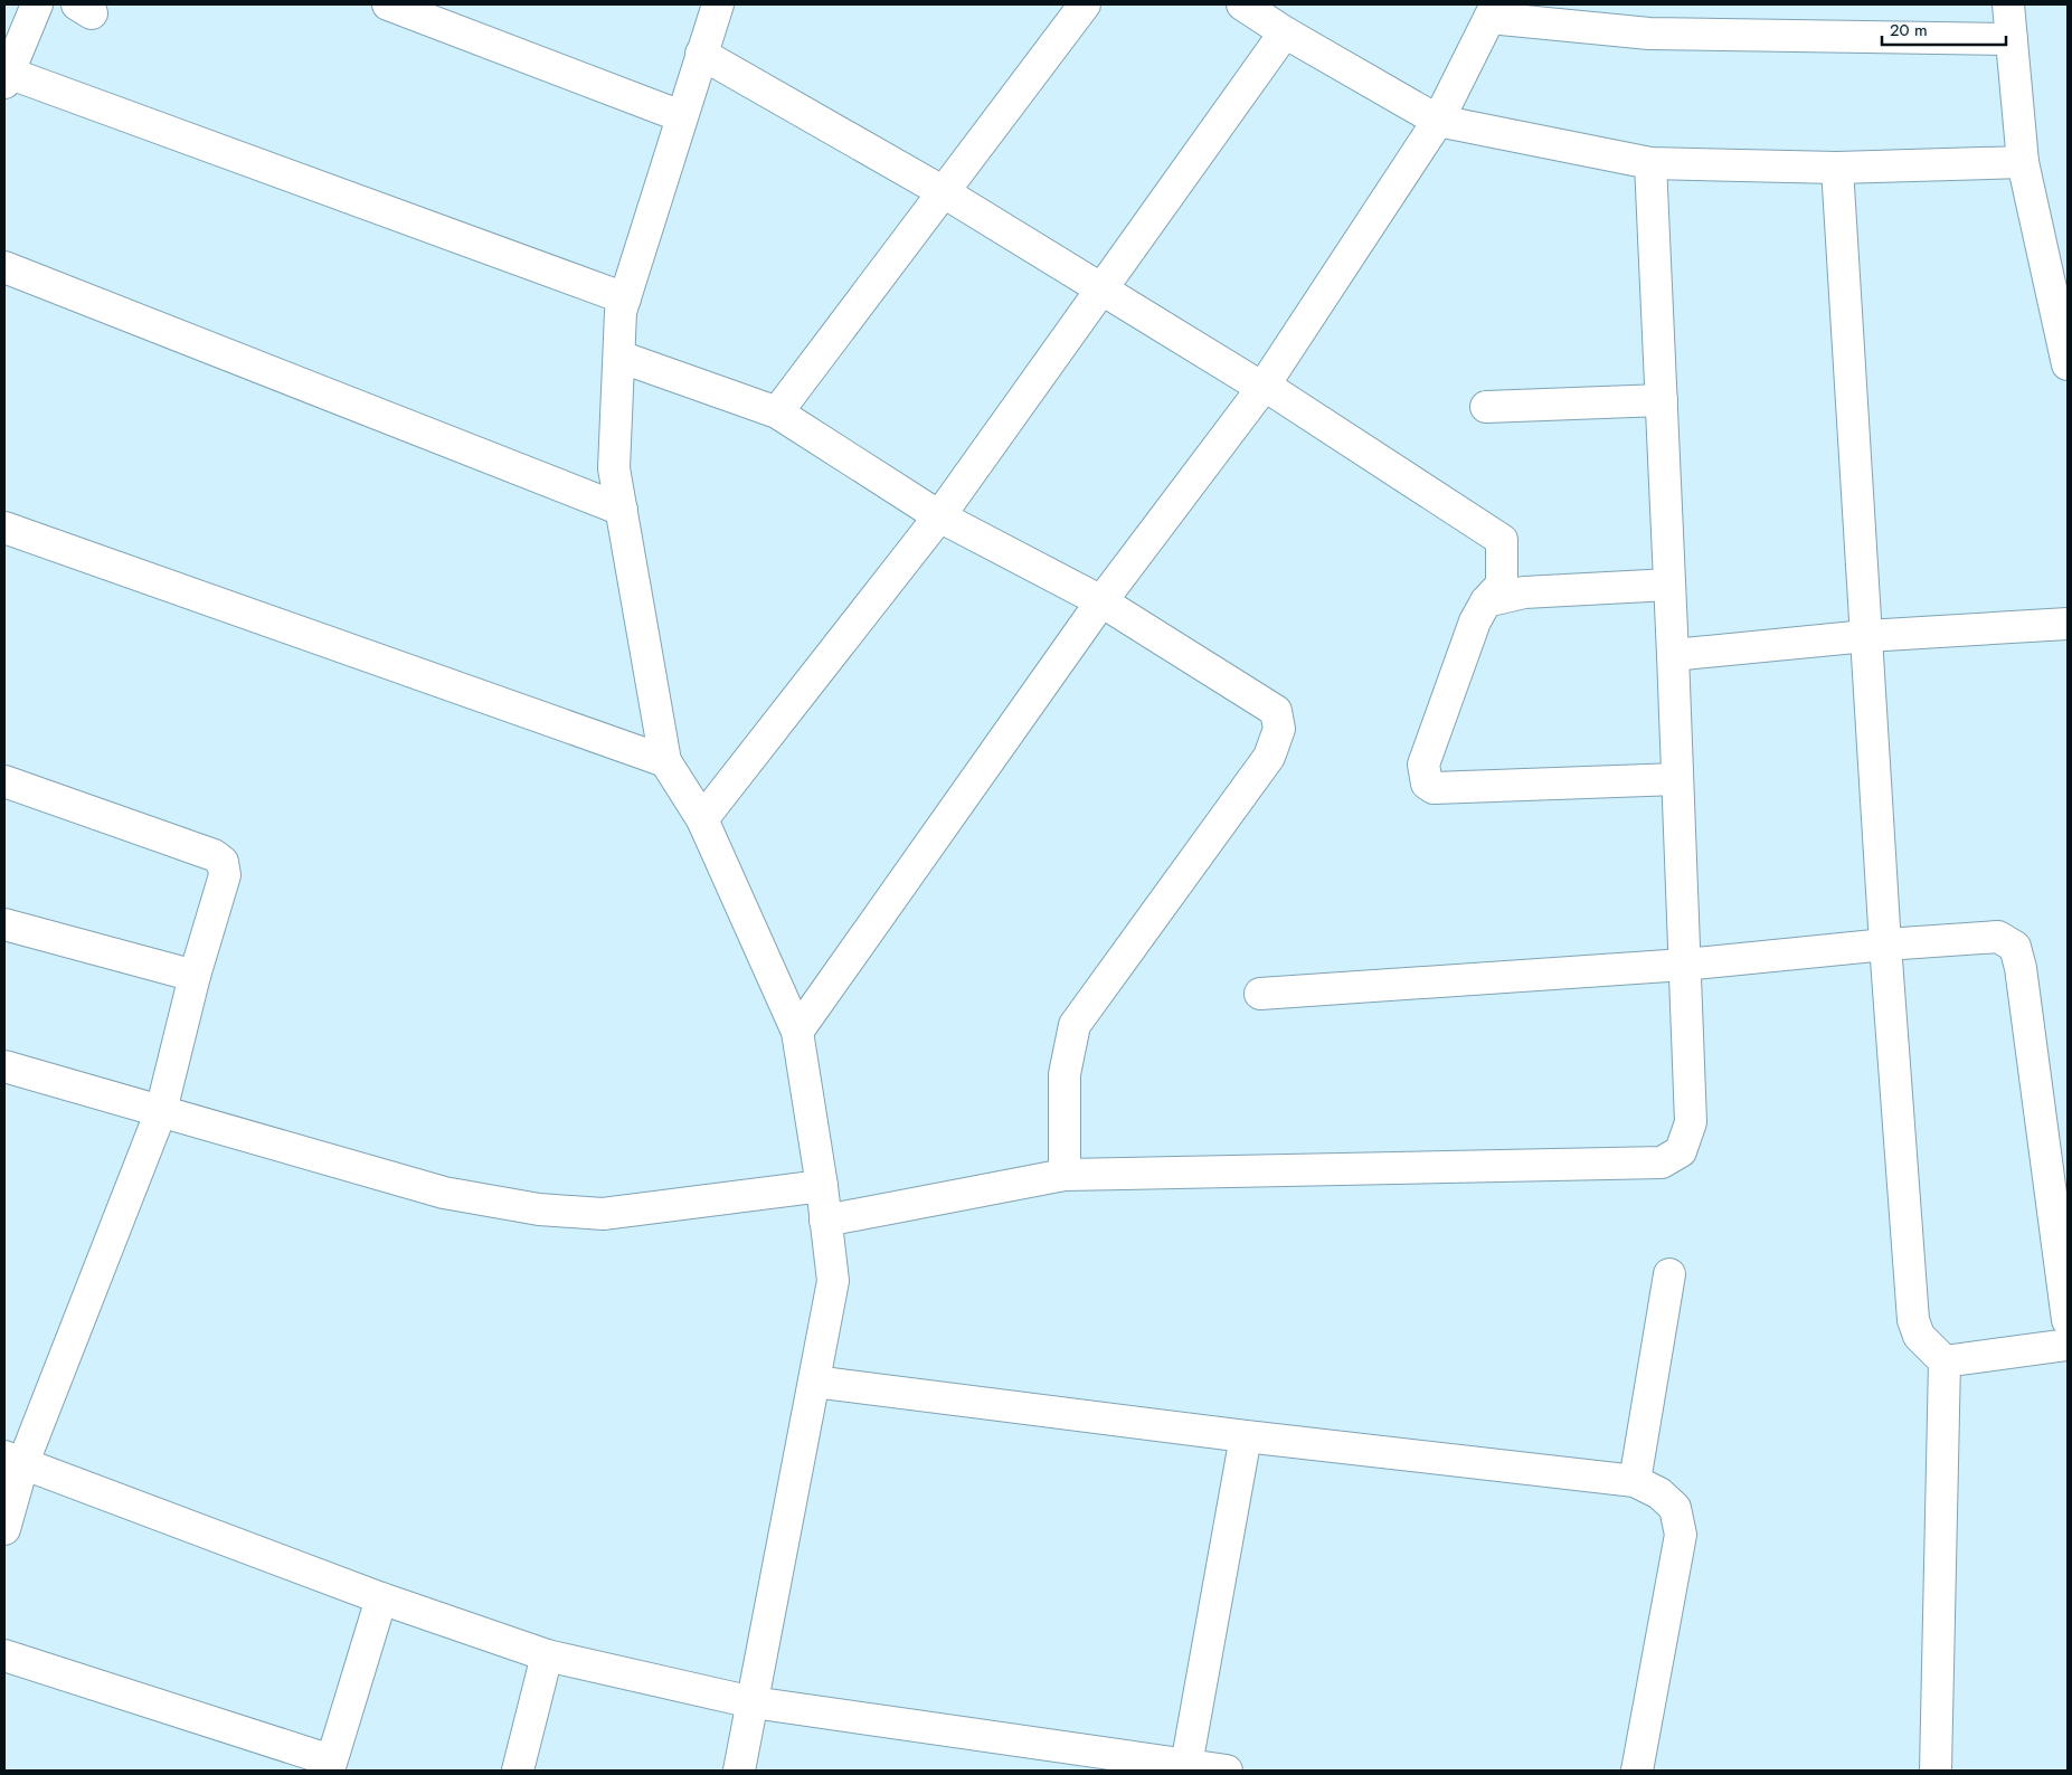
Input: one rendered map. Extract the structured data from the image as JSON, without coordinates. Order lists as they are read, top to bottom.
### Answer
{
  "scale_bar": "20 m"
}
